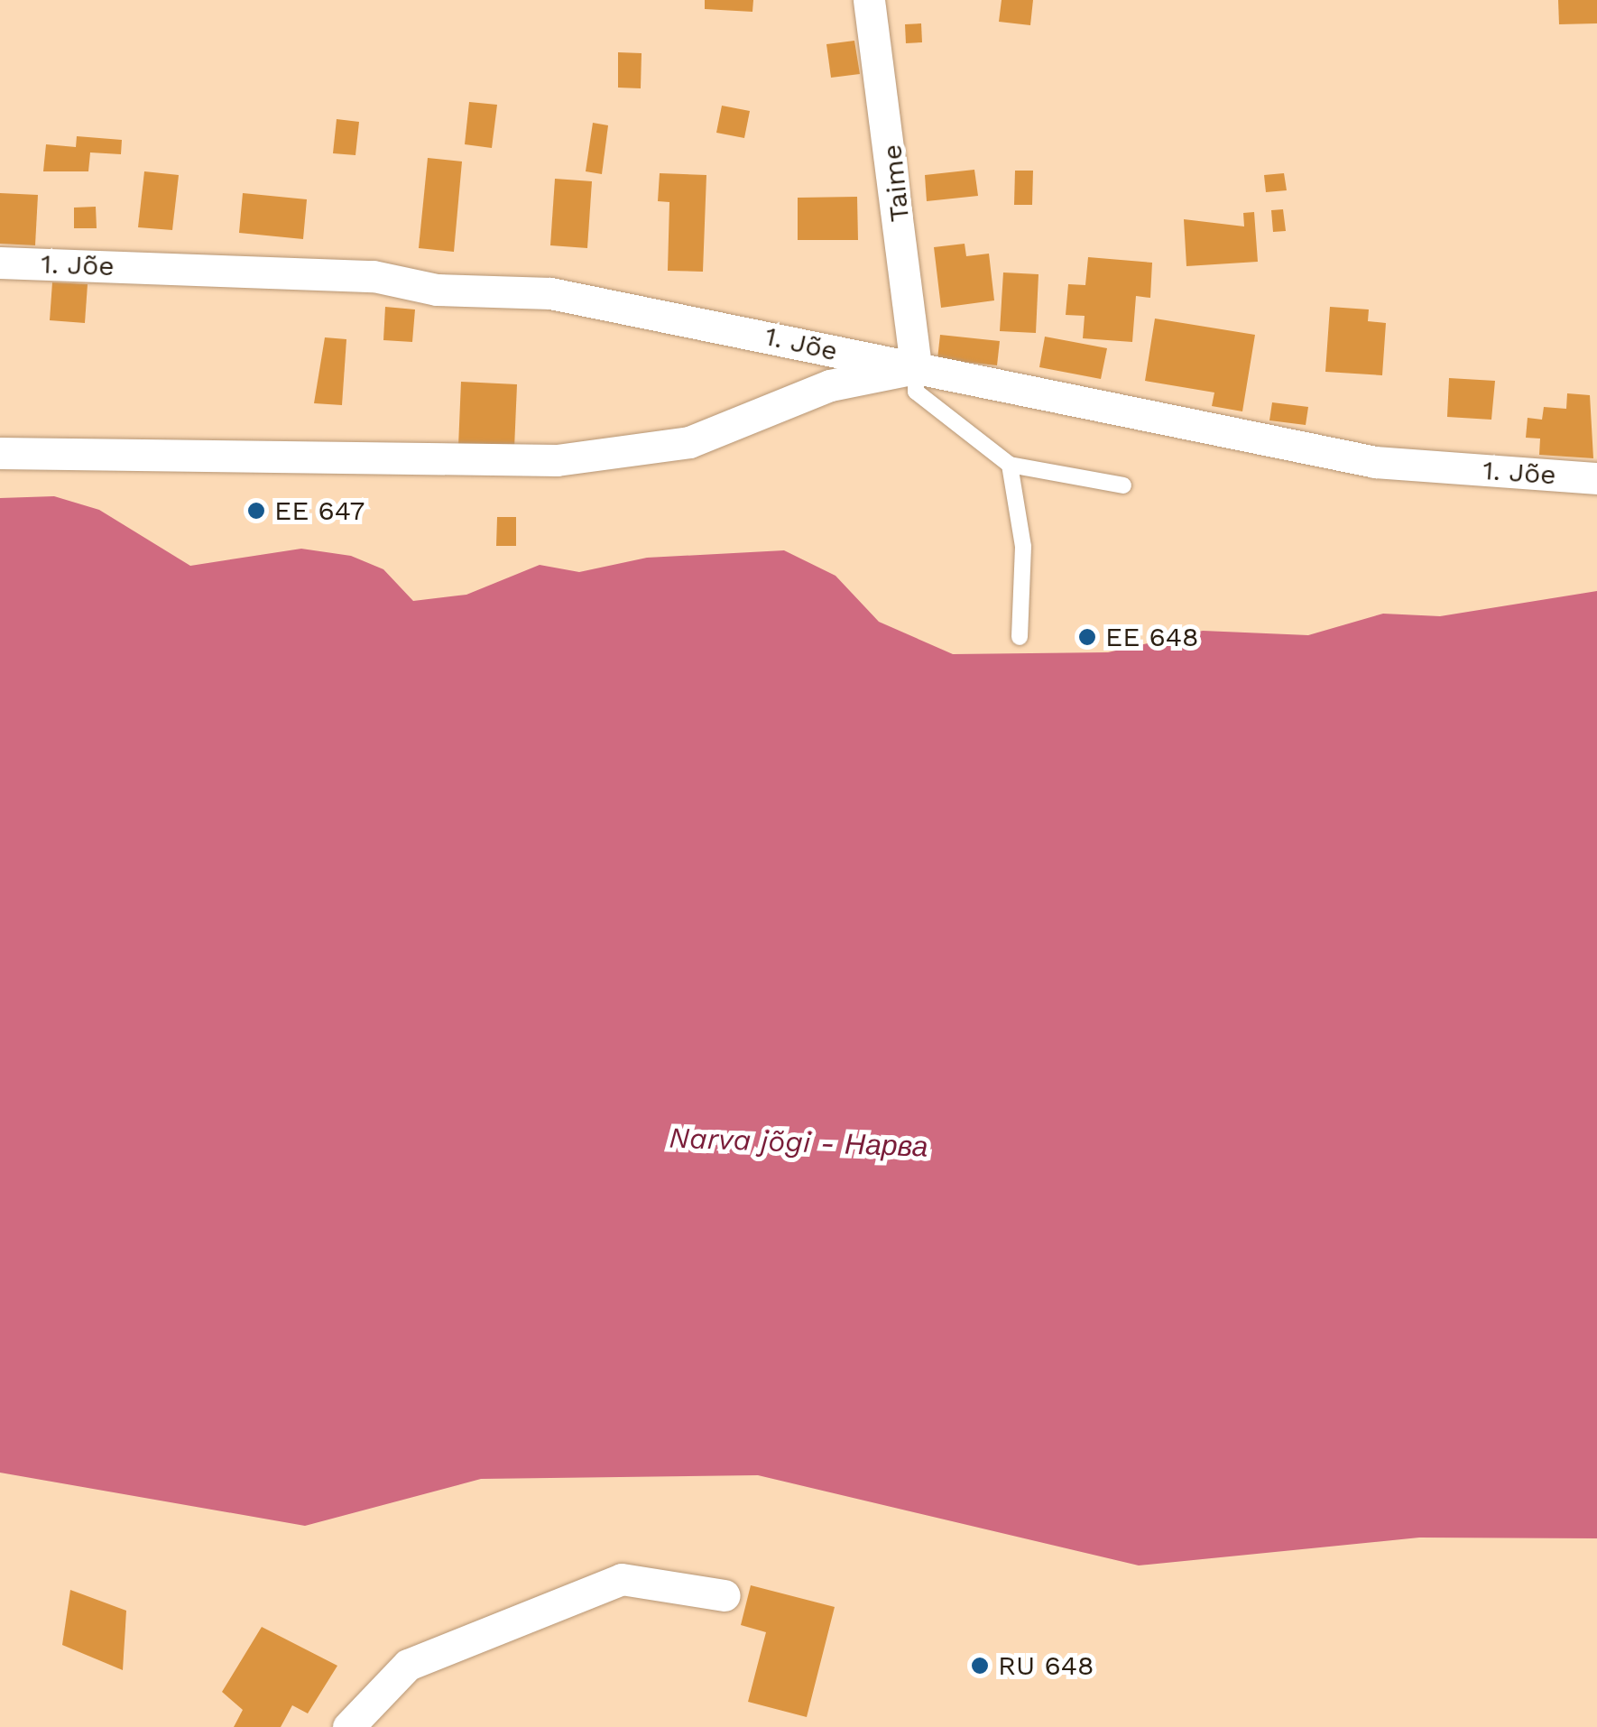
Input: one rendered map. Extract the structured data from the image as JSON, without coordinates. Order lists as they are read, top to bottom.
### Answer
{
  "streets": {
    "street": ["Taime", "1. Jõe"]
  },
  "crossings": [
    ["Taime", "1. Jõe"]
  ],
  "water": ["Narva jõgi - Нарва"],
  "places": ["EE 647", "EE 648", "RU 648"]
}
